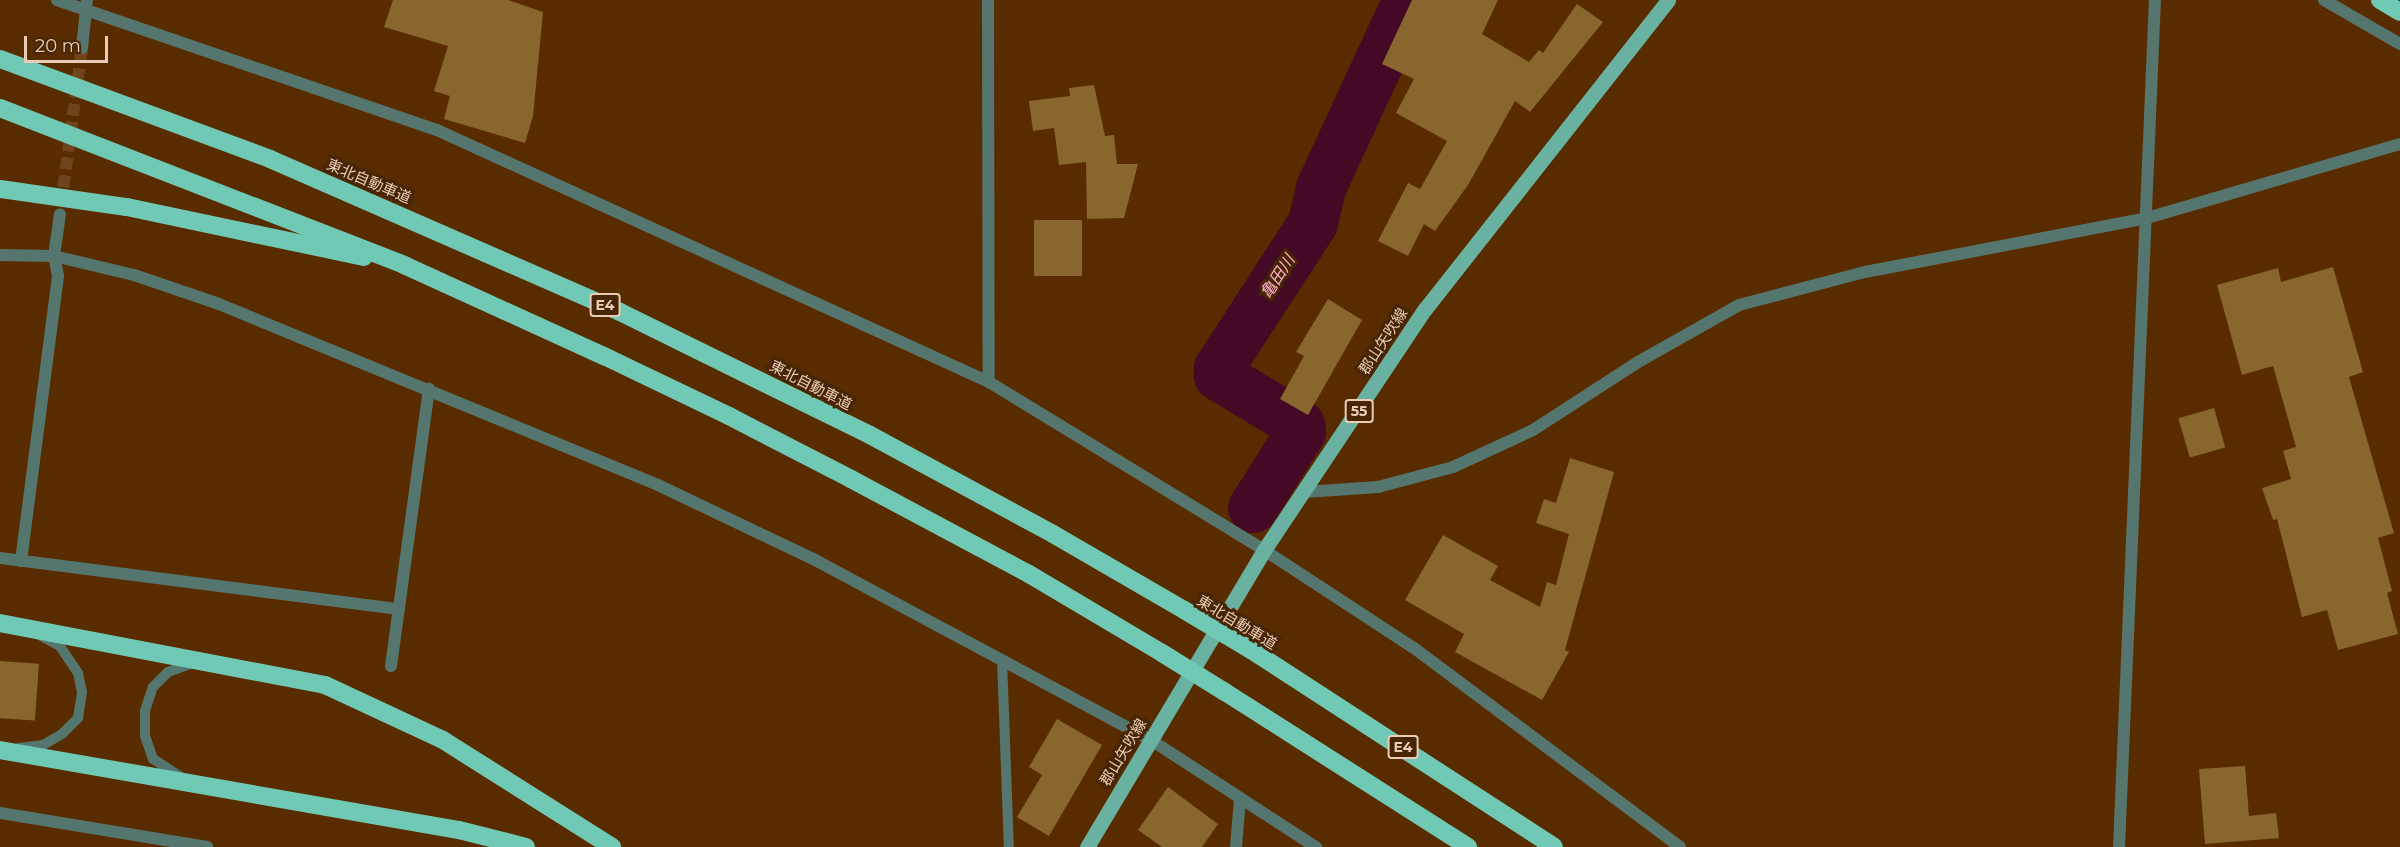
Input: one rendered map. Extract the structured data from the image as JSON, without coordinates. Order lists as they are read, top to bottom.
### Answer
{
  "streets": {
    "highway": ["東北自動車道", "E4"],
    "main road": ["郡山矢吹線", "55"]
  },
  "water": ["亀田川"],
  "scale_bar": "20 m"
}
